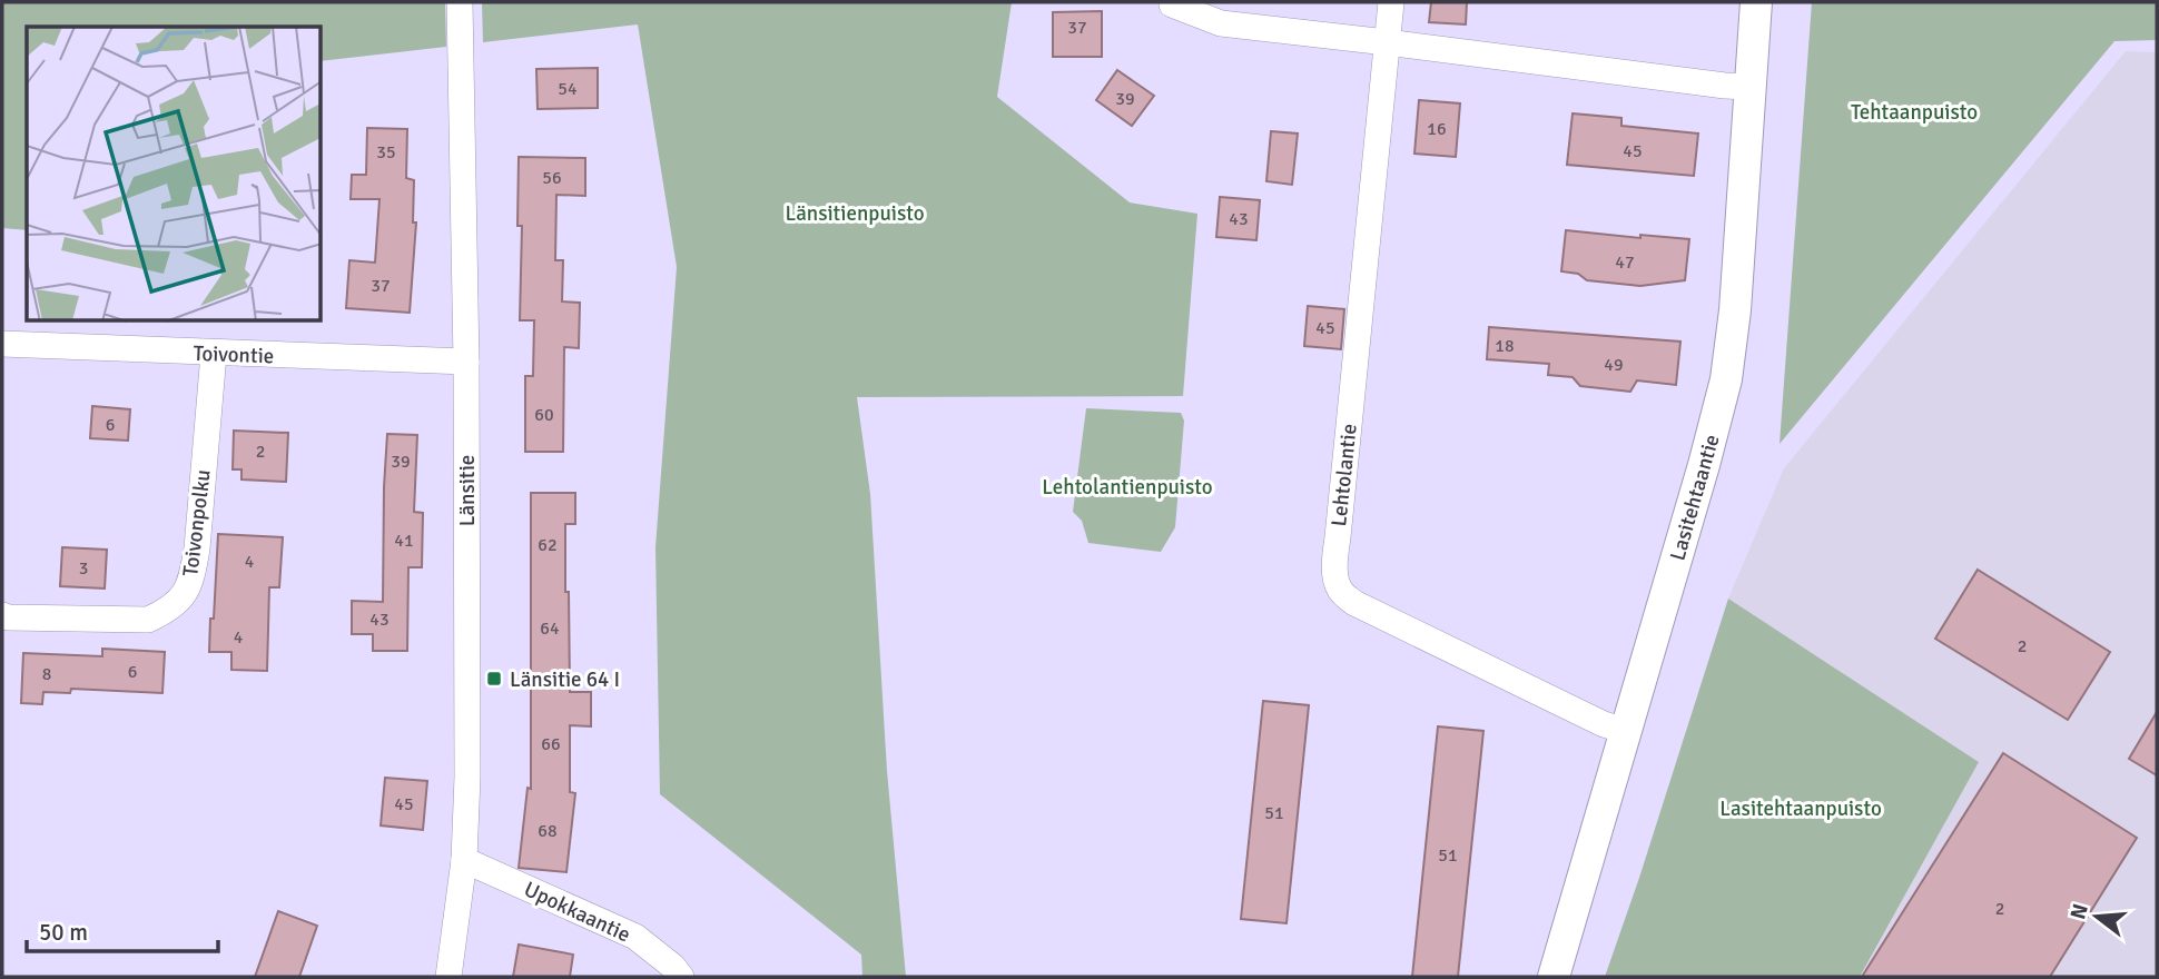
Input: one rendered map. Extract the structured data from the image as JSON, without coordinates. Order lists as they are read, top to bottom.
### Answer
{
  "streets": {
    "street": [
      "Toivontie",
      "Lehtolantie",
      "Länsitie",
      "Lasitehtaantie",
      "Toivonpolku",
      "Upokkaantie"
    ]
  },
  "crossings": [
    ["Toivontie", "Länsitie"],
    ["Toivontie", "Toivonpolku"],
    ["Lehtolantie", "Lasitehtaantie"],
    ["Länsitie", "Upokkaantie"]
  ],
  "parks": [
    "Tehtaanpuisto",
    "Länsitienpuisto",
    "Lehtolantienpuisto",
    "Lasitehtaanpuisto"
  ],
  "places": {
    "transit": ["Länsitie 64 I"]
  },
  "house_numbers": [
    "37",
    "54",
    "39",
    "16",
    "45",
    "35",
    "56",
    "43",
    "47",
    "37",
    "45",
    "18",
    "49",
    "60",
    "6",
    "2",
    "39",
    "41",
    "62",
    "4",
    "3",
    "43",
    "64",
    "4",
    "2",
    "6",
    "8",
    "66",
    "45",
    "51",
    "68",
    "51",
    "2"
  ],
  "scale_bar": "50 m",
  "north": "left"
}
